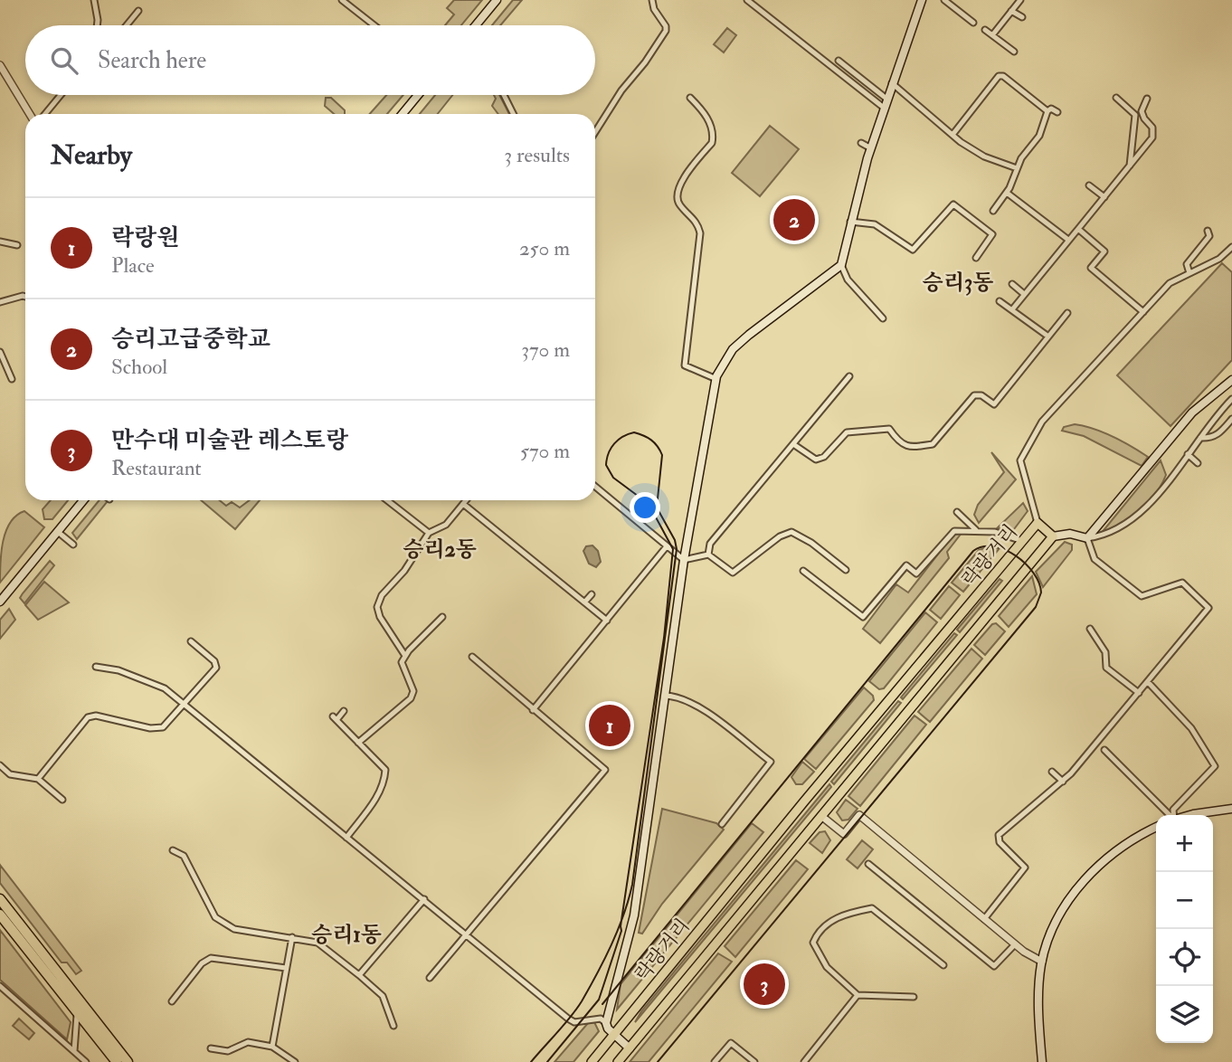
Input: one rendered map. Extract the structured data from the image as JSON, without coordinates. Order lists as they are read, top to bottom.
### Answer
{
  "streets": {
    "main road": ["락랑거리"]
  },
  "districts": ["승리3동", "승리2동", "승리1동"],
  "page": {
    "search": "Search here",
    "heading": ["Nearby", "3 results"],
    "pins": ["2", "1", "3"],
    "list": [
      {
        "mark": "1",
        "name": "락랑원",
        "note": "Place",
        "value": "250 m"
      },
      {
        "mark": "2",
        "name": "승리고급중학교",
        "note": "School",
        "value": "370 m"
      },
      {
        "mark": "3",
        "name": "만수대 미술관 레스토랑",
        "note": "Restaurant",
        "value": "570 m"
      }
    ],
    "map_buttons": ["+", "−"]
  }
}
